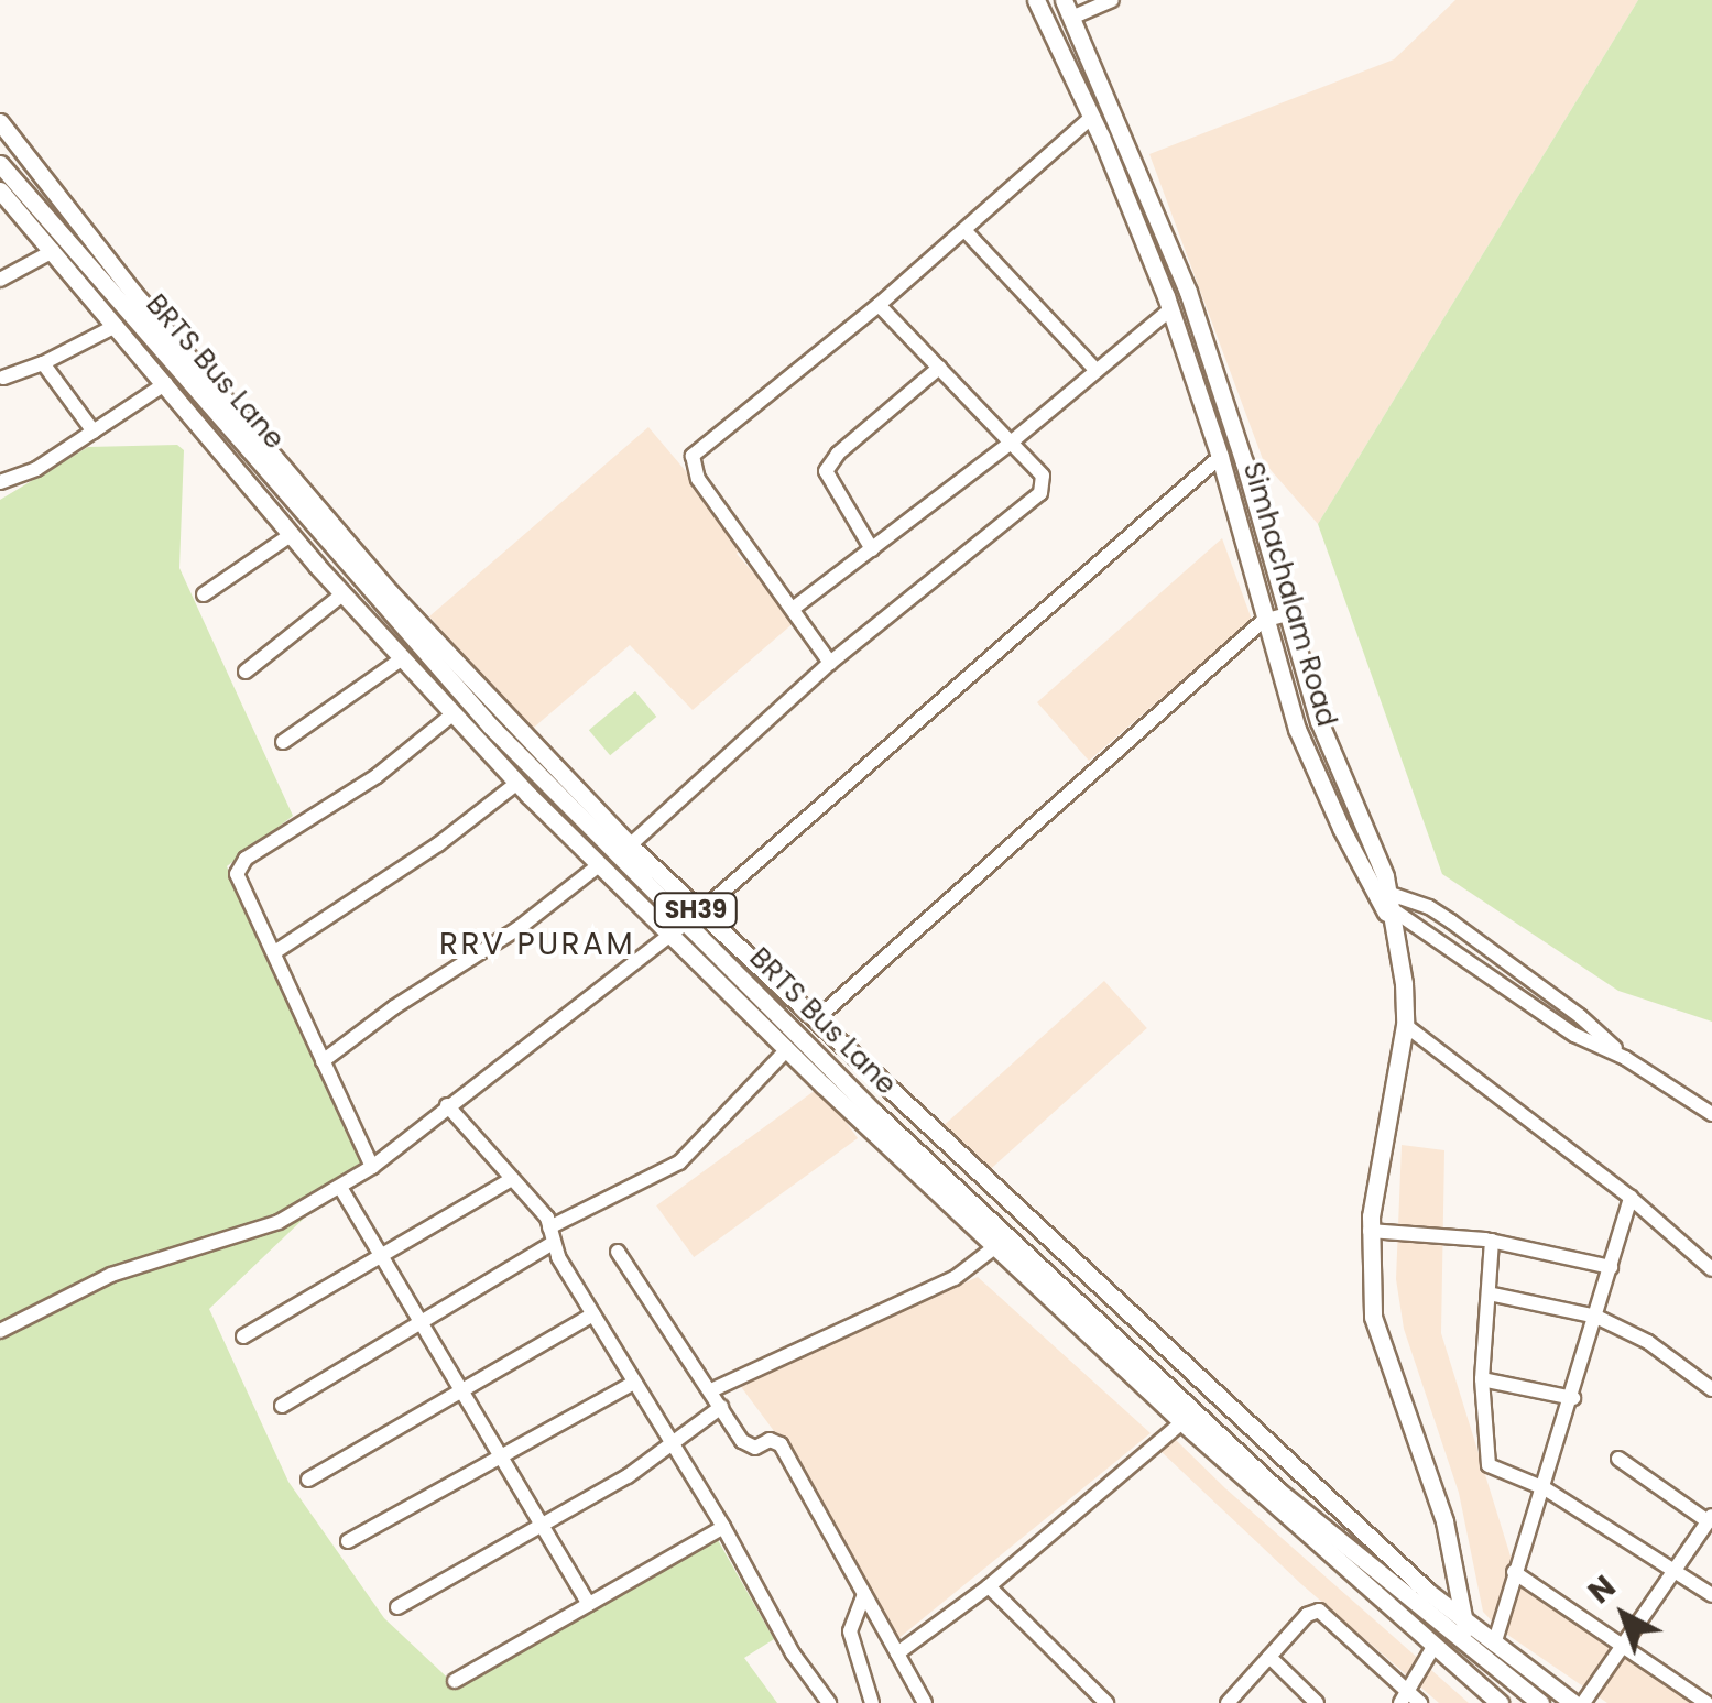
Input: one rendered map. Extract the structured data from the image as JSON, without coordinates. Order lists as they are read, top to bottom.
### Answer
{
  "streets": {
    "main road": ["BRTS Bus Lane", "Simhachalam Road", "SH39"]
  },
  "crossings": [
    ["BRTS Bus Lane", "Simhachalam Road"],
    ["BRTS Bus Lane", "SH39"],
    ["Simhachalam Road", "SH39"]
  ],
  "districts": ["RRV PURAM"],
  "north": "top left"
}
